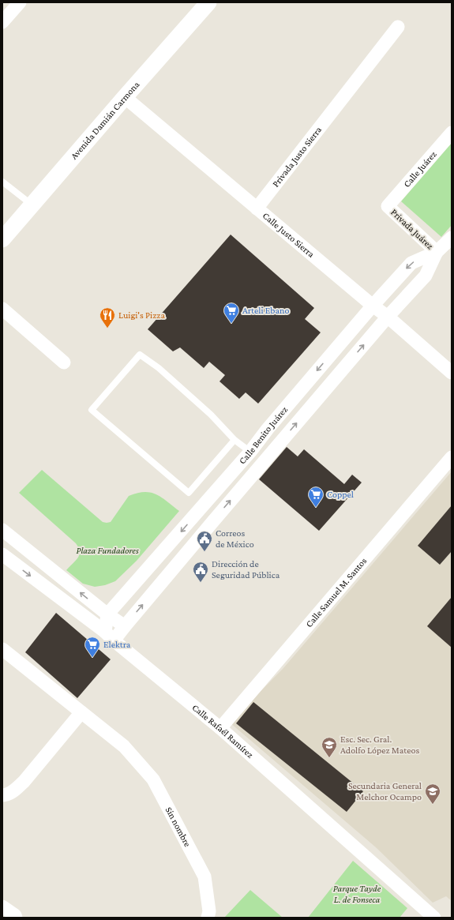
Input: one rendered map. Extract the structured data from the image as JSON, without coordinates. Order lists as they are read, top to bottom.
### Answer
{
  "streets": {
    "street": [
      "Avenida Damián Carmona",
      "Privada Justo Sierra",
      "Calle Juárez",
      "Privada Juárez",
      "Calle Justo Sierra",
      "Calle Benito Juárez",
      "Calle Samuel M. Santos",
      "Calle Rafaél Ramírez",
      "Sin nombre"
    ]
  },
  "crossings": [
    ["Avenida Damián Carmona", "Calle Justo Sierra"],
    ["Privada Justo Sierra", "Calle Justo Sierra"],
    ["Calle Juárez", "Privada Juárez"],
    ["Privada Juárez", "Calle Benito Juárez"],
    ["Calle Justo Sierra", "Calle Benito Juárez"],
    ["Calle Benito Juárez", "Calle Rafaél Ramírez"],
    ["Calle Samuel M. Santos", "Calle Rafaél Ramírez"]
  ],
  "parks": ["Plaza Fundadores", "Parque Tayde L. de Fonseca"],
  "places": {
    "supermarket": ["Arteli Ebano", "Coppel", "Elektra"],
    "restaurant": ["Luigi's Pizza"],
    "public building": ["Correos de México", "Dirección de Seguridad Pública"],
    "school or university": ["Esc. Sec. Gral. Adolfo López Mateos", "Secundaria General Melchor Ocampo"]
  }
}
